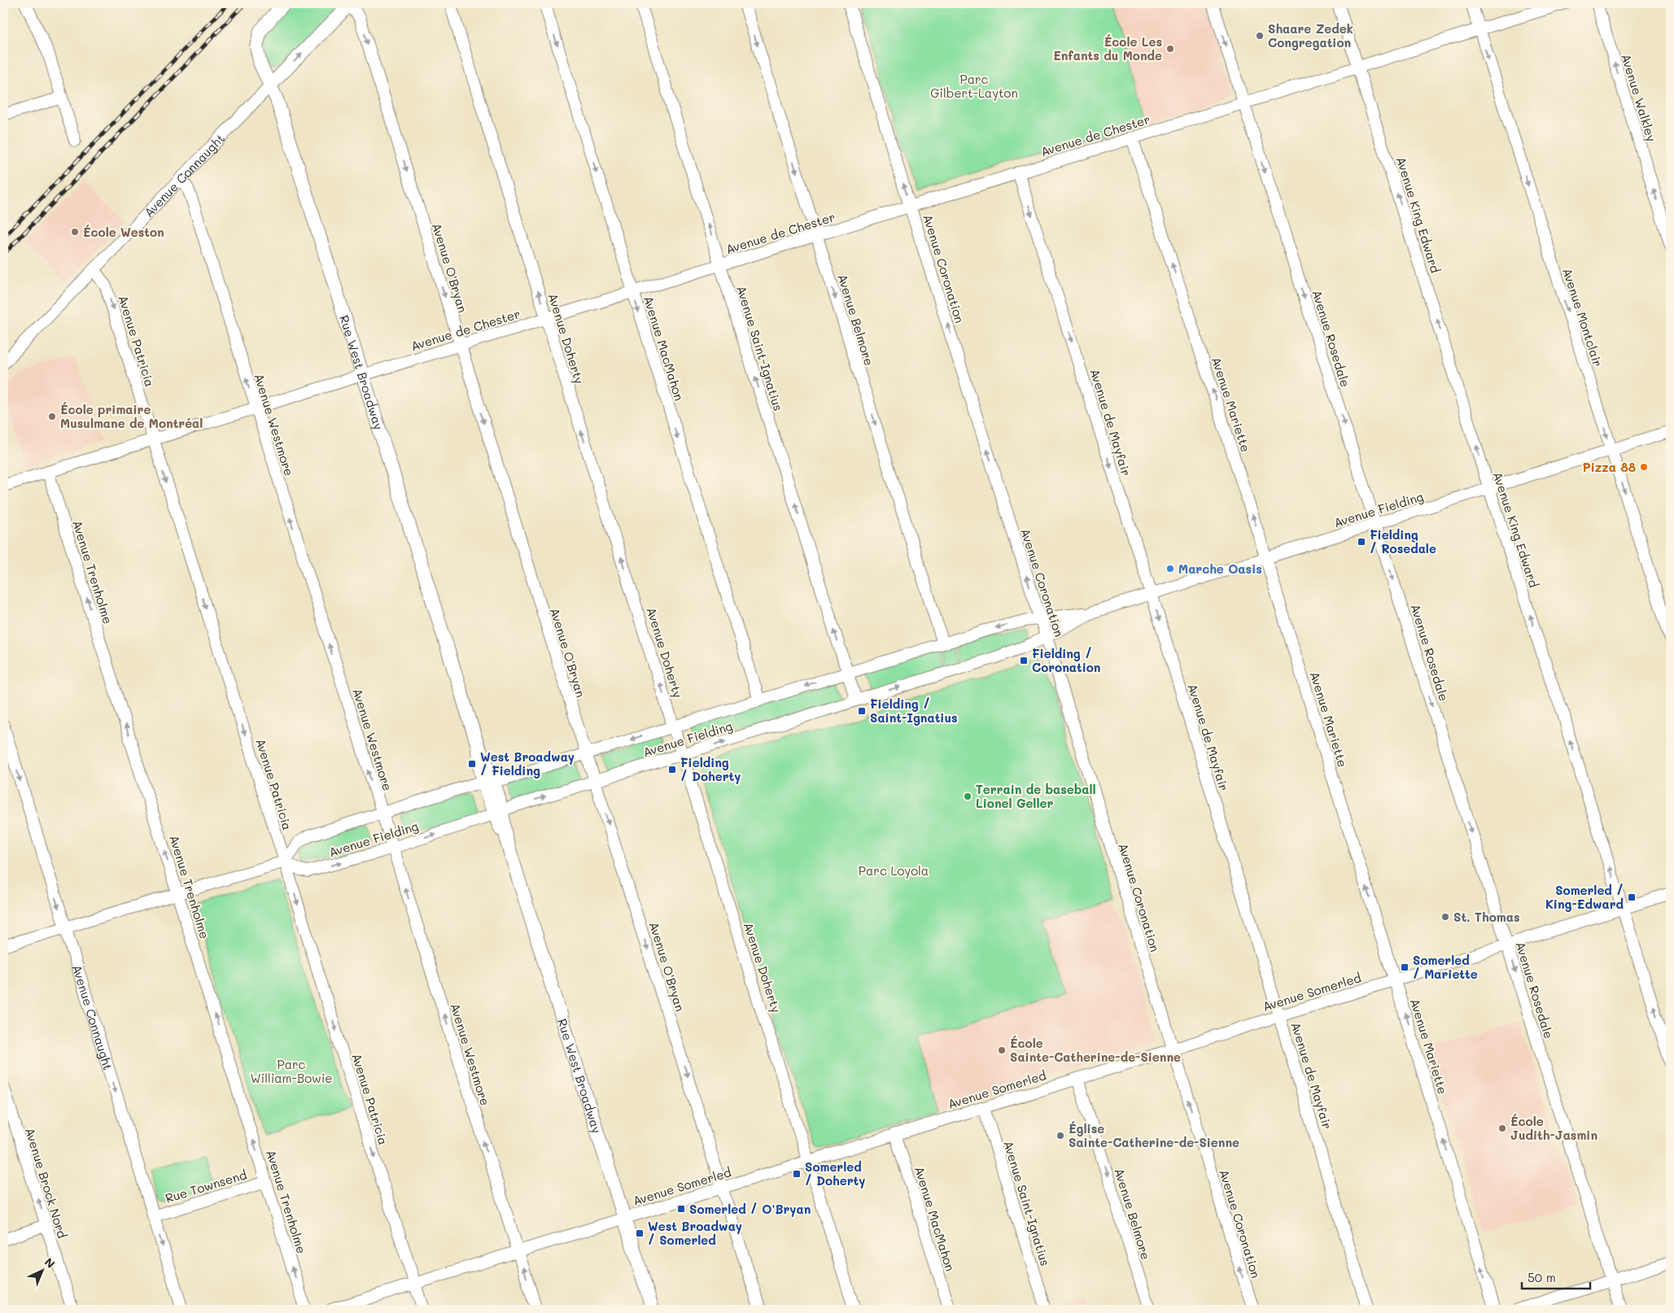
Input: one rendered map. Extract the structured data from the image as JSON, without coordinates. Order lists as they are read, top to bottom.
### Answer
{
  "streets": {
    "street": [
      "Avenue Walkley",
      "Avenue de Chester",
      "Avenue Connaught",
      "Avenue King Edward",
      "Avenue O'Bryan",
      "Avenue Coronation",
      "Avenue Montclair",
      "Avenue Belmore",
      "Avenue Doherty",
      "Avenue Rosedale",
      "Avenue Patricia",
      "Avenue MacMahon",
      "Avenue Saint-Ignatius",
      "Rue West Broadway",
      "Avenue Mariette",
      "Avenue de Mayfair",
      "Avenue Westmore",
      "Avenue Fielding",
      "Avenue Trenholme",
      "Avenue Somerled",
      "Avenue Brock Nord",
      "Rue Townsend"
    ]
  },
  "crossings": [
    ["Avenue de Chester", "Avenue King Edward"],
    ["Avenue de Chester", "Avenue O'Bryan"],
    ["Avenue de Chester", "Avenue Coronation"],
    ["Avenue de Chester", "Avenue Montclair"],
    ["Avenue de Chester", "Avenue Belmore"],
    ["Avenue de Chester", "Avenue Doherty"],
    ["Avenue de Chester", "Avenue Rosedale"],
    ["Avenue de Chester", "Avenue Patricia"],
    ["Avenue de Chester", "Avenue MacMahon"],
    ["Avenue de Chester", "Avenue Saint-Ignatius"],
    ["Avenue de Chester", "Rue West Broadway"],
    ["Avenue de Chester", "Avenue Mariette"],
    ["Avenue de Chester", "Avenue de Mayfair"],
    ["Avenue de Chester", "Avenue Westmore"],
    ["Avenue de Chester", "Avenue Trenholme"],
    ["Avenue Connaught", "Avenue O'Bryan"],
    ["Avenue Connaught", "Avenue Patricia"],
    ["Avenue Connaught", "Rue West Broadway"],
    ["Avenue Connaught", "Avenue Westmore"],
    ["Avenue Connaught", "Rue Townsend"],
    ["Avenue King Edward", "Avenue Fielding"],
    ["Avenue King Edward", "Avenue Somerled"],
    ["Avenue O'Bryan", "Avenue Fielding"],
    ["Avenue O'Bryan", "Avenue Somerled"],
    ["Avenue Coronation", "Avenue Fielding"],
    ["Avenue Coronation", "Avenue Somerled"],
    ["Avenue Montclair", "Avenue Fielding"],
    ["Avenue Belmore", "Avenue Fielding"],
    ["Avenue Belmore", "Avenue Somerled"],
    ["Avenue Doherty", "Avenue Fielding"],
    ["Avenue Doherty", "Avenue Somerled"],
    ["Avenue Rosedale", "Avenue Fielding"],
    ["Avenue Rosedale", "Avenue Somerled"],
    ["Avenue Patricia", "Avenue Fielding"],
    ["Avenue Patricia", "Avenue Somerled"],
    ["Avenue MacMahon", "Avenue Fielding"],
    ["Avenue MacMahon", "Avenue Somerled"],
    ["Avenue Saint-Ignatius", "Avenue Fielding"],
    ["Avenue Saint-Ignatius", "Avenue Somerled"],
    ["Rue West Broadway", "Avenue Fielding"],
    ["Rue West Broadway", "Avenue Somerled"],
    ["Avenue Mariette", "Avenue Fielding"],
    ["Avenue Mariette", "Avenue Somerled"],
    ["Avenue de Mayfair", "Avenue Fielding"],
    ["Avenue de Mayfair", "Avenue Somerled"],
    ["Avenue Westmore", "Avenue Fielding"],
    ["Avenue Westmore", "Avenue Somerled"],
    ["Avenue Trenholme", "Rue Townsend"]
  ],
  "one_way": [
    "Avenue Walkley",
    "Avenue King Edward",
    "Avenue O'Bryan",
    "Avenue Coronation",
    "Avenue Montclair",
    "Avenue Belmore",
    "Avenue Doherty",
    "Avenue Rosedale",
    "Avenue Patricia",
    "Avenue MacMahon",
    "Avenue Saint-Ignatius",
    "Avenue Mariette",
    "Avenue de Mayfair",
    "Avenue Westmore",
    "Avenue Trenholme",
    "Avenue Brock Nord"
  ],
  "parks": ["Parc Gilbert-Layton", "Parc Loyola", "Parc William-Bowie"],
  "places": {
    "other": [
      "Shaare Zedek Congregation",
      "École Les Enfants du Monde",
      "École Weston",
      "École primaire Musulmane de Montréal",
      "Pizza 88",
      "Marche Oasis",
      "Terrain de baseball Lionel Geller",
      "St. Thomas",
      "École Sainte-Catherine-de-Sienne",
      "École Judith-Jasmin",
      "Église Sainte-Catherine-de-Sienne"
    ],
    "transit": [
      "Fielding / Rosedale",
      "Fielding / Coronation",
      "Fielding / Saint-Ignatius",
      "West Broadway / Fielding",
      "Fielding / Doherty",
      "Somerled / King-Edward",
      "Somerled / Mariette",
      "Somerled / Doherty",
      "Somerled / O'Bryan",
      "West Broadway / Somerled"
    ]
  },
  "scale_bar": "50 m",
  "north": "top right"
}
